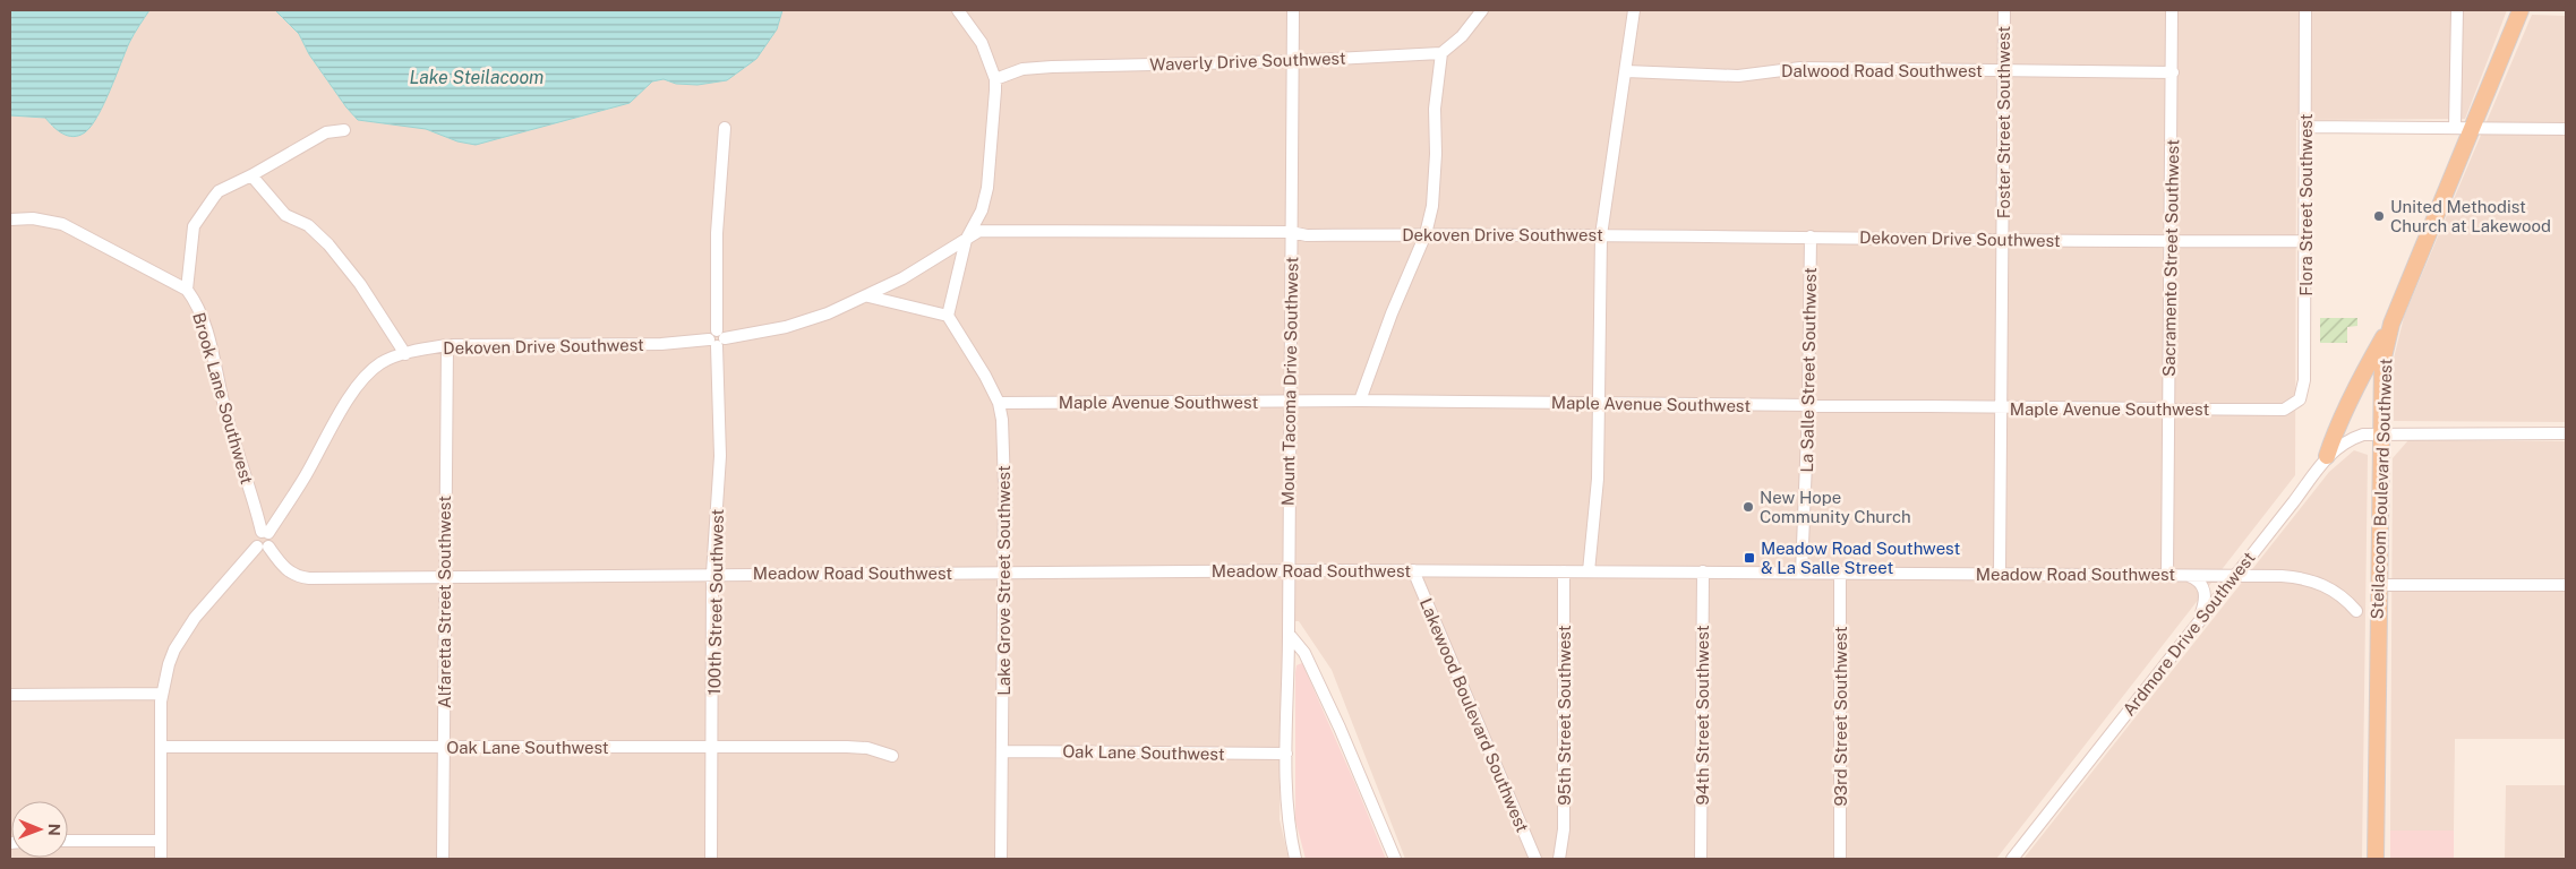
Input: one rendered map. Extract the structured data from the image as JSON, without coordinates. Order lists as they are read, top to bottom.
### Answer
{
  "streets": {
    "main road": ["Steilacoom Boulevard Southwest"],
    "street": [
      "Waverly Drive Southwest",
      "Dalwood Road Southwest",
      "Foster Street Southwest",
      "Flora Street Southwest",
      "Dekoven Drive Southwest",
      "Sacramento Street Southwest",
      "La Salle Street Southwest",
      "Mount Tacoma Drive Southwest",
      "Brook Lane Southwest",
      "Maple Avenue Southwest",
      "Meadow Road Southwest",
      "Lake Grove Street Southwest",
      "Alfaretta Street Southwest",
      "100th Street Southwest",
      "Ardmore Drive Southwest",
      "Lakewood Boulevard Southwest",
      "95th Street Southwest",
      "94th Street Southwest",
      "93rd Street Southwest",
      "Oak Lane Southwest"
    ]
  },
  "crossings": [
    ["Waverly Drive Southwest", "Mount Tacoma Drive Southwest"],
    ["Dalwood Road Southwest", "Foster Street Southwest"],
    ["Dalwood Road Southwest", "Sacramento Street Southwest"],
    ["Foster Street Southwest", "Dekoven Drive Southwest"],
    ["Foster Street Southwest", "Maple Avenue Southwest"],
    ["Foster Street Southwest", "Meadow Road Southwest"],
    ["Flora Street Southwest", "Dekoven Drive Southwest"],
    ["Flora Street Southwest", "Maple Avenue Southwest"],
    ["Dekoven Drive Southwest", "Sacramento Street Southwest"],
    ["Dekoven Drive Southwest", "La Salle Street Southwest"],
    ["Dekoven Drive Southwest", "Mount Tacoma Drive Southwest"],
    ["Dekoven Drive Southwest", "Brook Lane Southwest"],
    ["Dekoven Drive Southwest", "Meadow Road Southwest"],
    ["Dekoven Drive Southwest", "Alfaretta Street Southwest"],
    ["Dekoven Drive Southwest", "100th Street Southwest"],
    ["Dekoven Drive Southwest", "Oak Lane Southwest"],
    ["Sacramento Street Southwest", "Maple Avenue Southwest"],
    ["Sacramento Street Southwest", "Meadow Road Southwest"],
    ["La Salle Street Southwest", "Maple Avenue Southwest"],
    ["La Salle Street Southwest", "Meadow Road Southwest"],
    ["Mount Tacoma Drive Southwest", "Maple Avenue Southwest"],
    ["Mount Tacoma Drive Southwest", "Meadow Road Southwest"],
    ["Mount Tacoma Drive Southwest", "Oak Lane Southwest"],
    ["Maple Avenue Southwest", "Lake Grove Street Southwest"],
    ["Steilacoom Boulevard Southwest", "Ardmore Drive Southwest"],
    ["Meadow Road Southwest", "Lake Grove Street Southwest"],
    ["Meadow Road Southwest", "Alfaretta Street Southwest"],
    ["Meadow Road Southwest", "100th Street Southwest"],
    ["Meadow Road Southwest", "Ardmore Drive Southwest"],
    ["Meadow Road Southwest", "Lakewood Boulevard Southwest"],
    ["Meadow Road Southwest", "95th Street Southwest"],
    ["Meadow Road Southwest", "94th Street Southwest"],
    ["Meadow Road Southwest", "93rd Street Southwest"],
    ["Lake Grove Street Southwest", "Oak Lane Southwest"],
    ["Alfaretta Street Southwest", "Oak Lane Southwest"],
    ["100th Street Southwest", "Oak Lane Southwest"]
  ],
  "water": ["Lake Steilacoom"],
  "places": {
    "other": ["United Methodist Church at Lakewood", "New Hope Community Church"],
    "transit": ["Meadow Road Southwest & La Salle Street"]
  },
  "north": "right"
}
